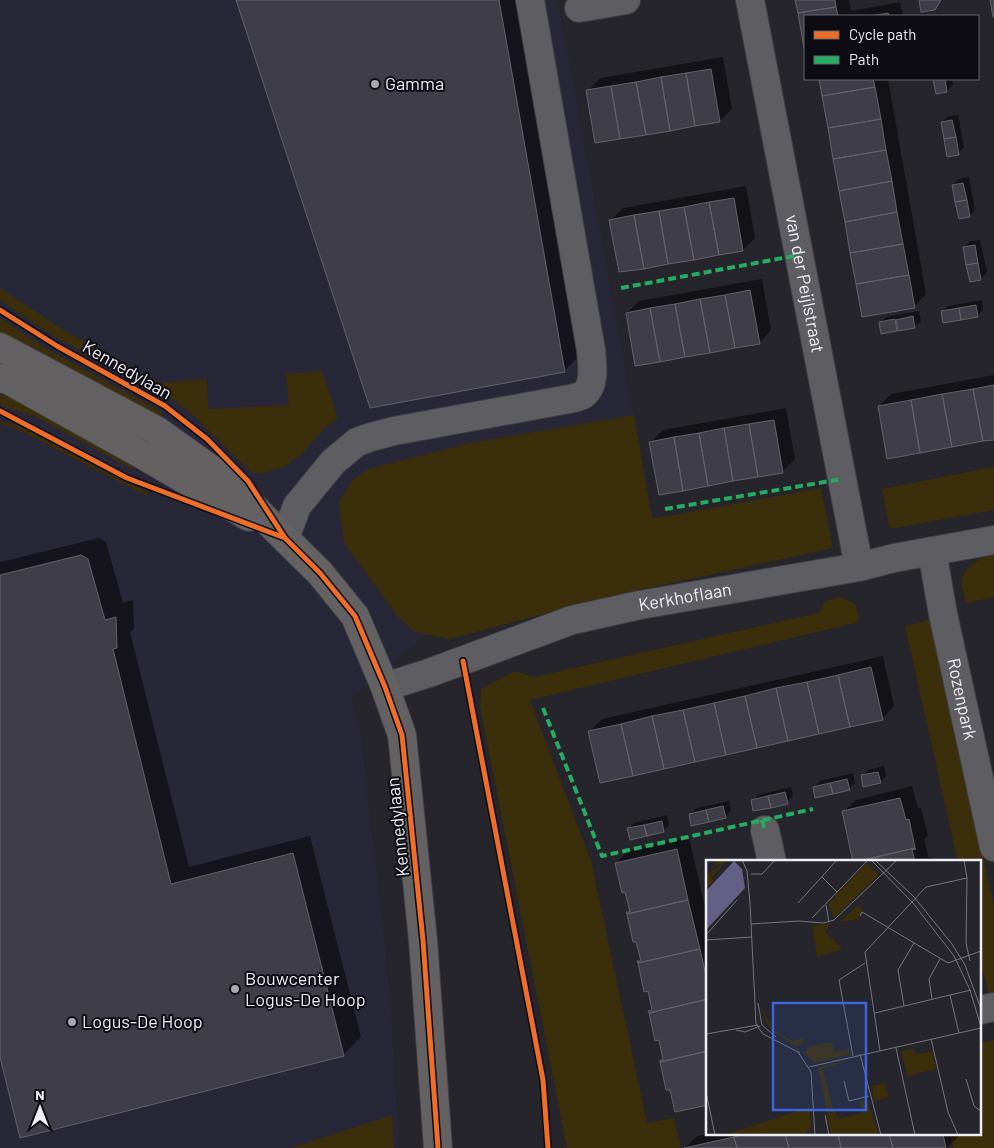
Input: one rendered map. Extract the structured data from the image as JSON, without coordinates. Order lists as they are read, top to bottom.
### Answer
{
  "streets": {
    "main road": ["Kennedylaan"],
    "street": ["van der Peijlstraat", "Kerkhoflaan", "Rozenpark"]
  },
  "crossings": [
    ["van der Peijlstraat", "Kerkhoflaan"],
    ["Kennedylaan", "Kerkhoflaan"],
    ["Kerkhoflaan", "Rozenpark"]
  ],
  "places": ["Gamma", "Bouwcenter Logus-De Hoop", "Logus-De Hoop"],
  "legend": ["Cycle path", "Path"],
  "north": "top"
}
